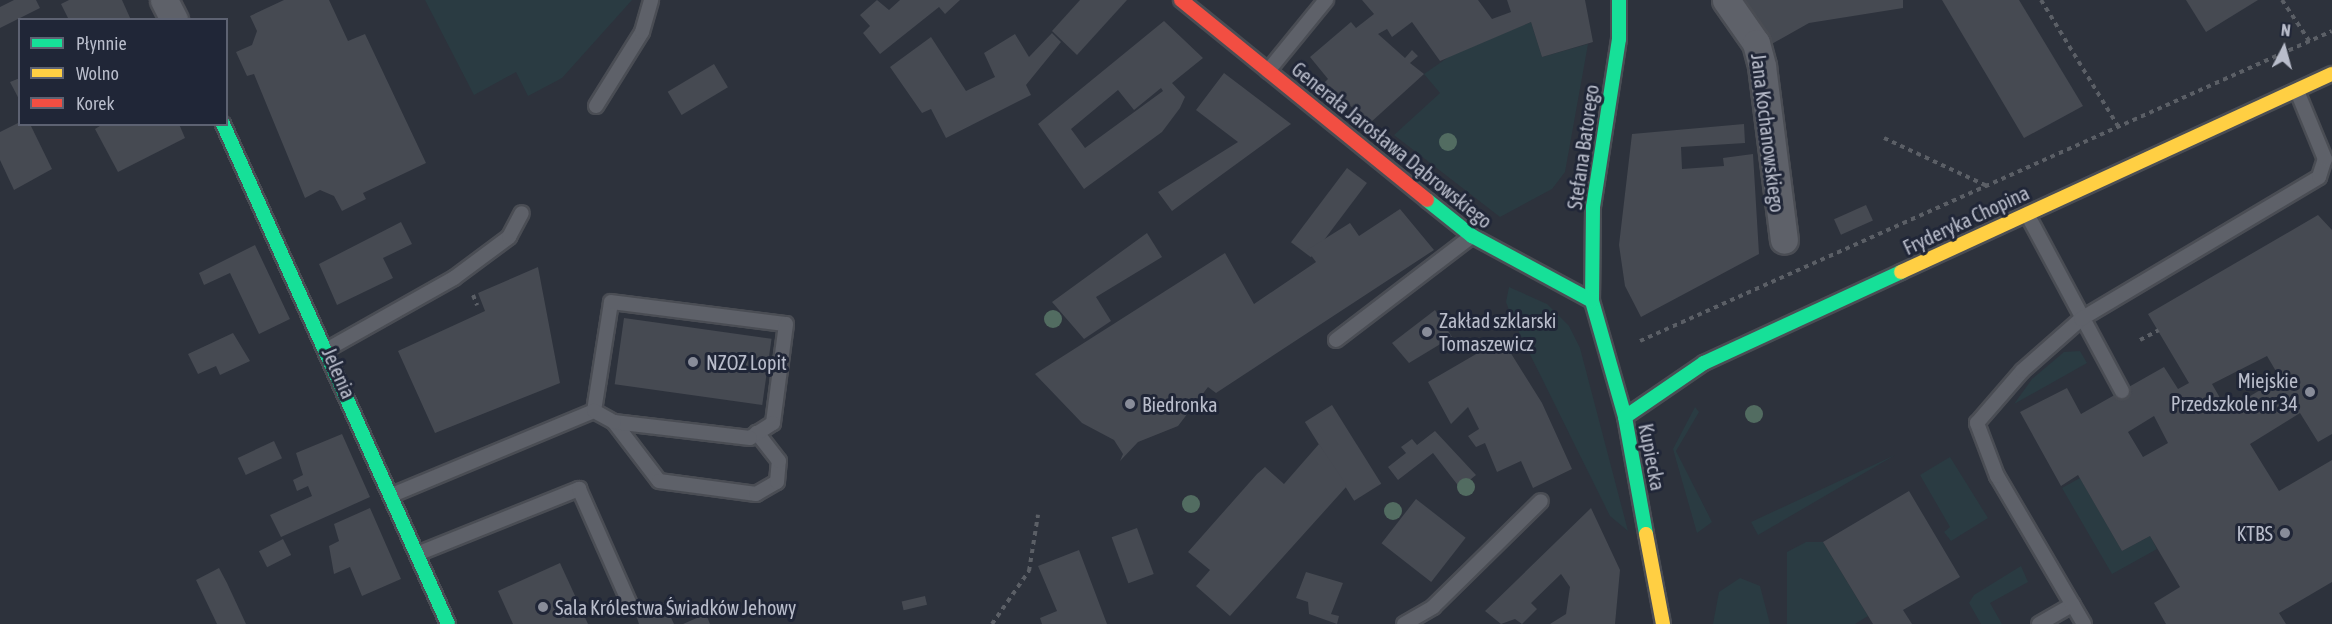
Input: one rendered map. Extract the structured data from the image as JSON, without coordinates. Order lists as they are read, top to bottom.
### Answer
{
  "streets": {
    "street": [
      "Jana Kochanowskiego",
      "Generała Jarosława Dąbrowskiego",
      "Stefana Batorego",
      "Fryderyka Chopina",
      "Jelenia",
      "Kupiecka"
    ]
  },
  "crossings": [
    ["Generała Jarosława Dąbrowskiego", "Stefana Batorego"],
    ["Generała Jarosława Dąbrowskiego", "Kupiecka"],
    ["Stefana Batorego", "Kupiecka"],
    ["Fryderyka Chopina", "Kupiecka"]
  ],
  "places": [
    "Zakład szklarski Tomaszewicz",
    "NZOZ Lopit",
    "Miejskie Przedszkole nr 34",
    "Biedronka",
    "KTBS",
    "Sala Królestwa Świadków Jehowy"
  ],
  "legend": ["Płynnie", "Wolno", "Korek"],
  "north": "top"
}
